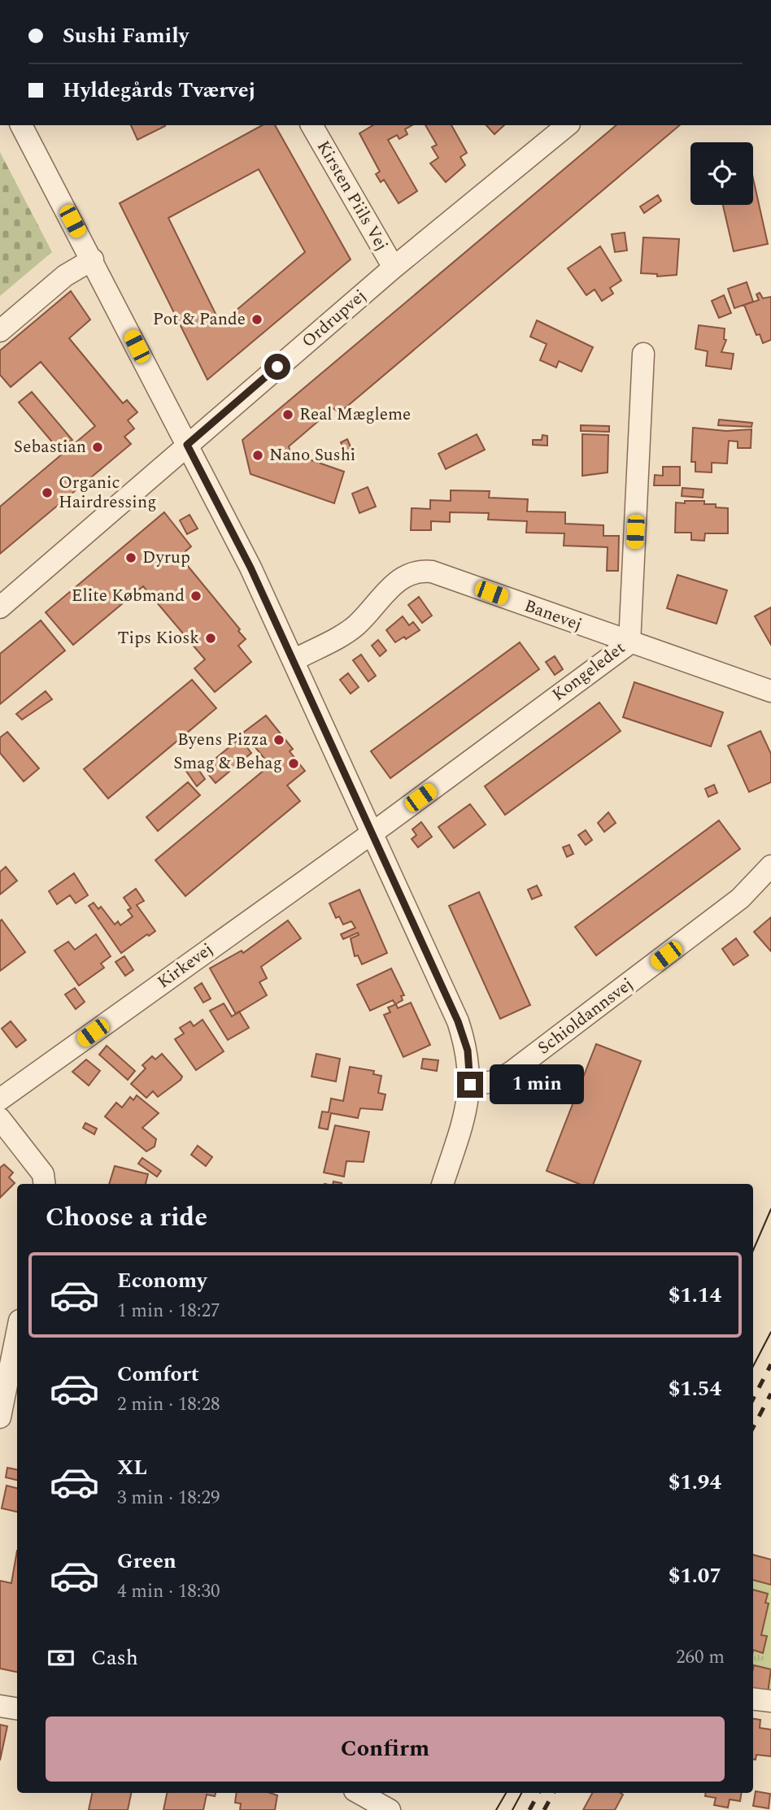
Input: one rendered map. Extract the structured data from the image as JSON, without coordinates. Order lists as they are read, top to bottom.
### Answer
{
  "streets": {
    "street": [
      "Kirsten Piils Vej",
      "Ordrupvej",
      "Banevej",
      "Kongeledet",
      "Kirkevej",
      "Schioldannsvej"
    ]
  },
  "crossings": [
    ["Kirsten Piils Vej", "Ordrupvej"],
    ["Banevej", "Kongeledet"],
    ["Kongeledet", "Kirkevej"]
  ],
  "places": [
    "Pot & Pande",
    "Real Mægleme",
    "Sebastian",
    "Nano Sushi",
    "Organic Hairdressing",
    "Dyrup",
    "Elite Købmand",
    "Tips Kiosk",
    "Byens Pizza",
    "Smag & Behag"
  ],
  "page": {
    "banner": ["Sushi Family", "Hyldegårds Tværvej"],
    "bubble": "1 min",
    "heading": "Choose a ride",
    "list": [
      {
        "name": "Economy",
        "note": "1 min · 18:27",
        "value": "$1.14"
      },
      {
        "name": "Comfort",
        "note": "2 min · 18:28",
        "value": "$1.54"
      },
      {
        "name": "XL",
        "note": "3 min · 18:29",
        "value": "$1.94"
      },
      {
        "name": "Green",
        "note": "4 min · 18:30",
        "value": "$1.07"
      }
    ],
    "pay": ["Cash", "260 m"],
    "buttons": "Confirm"
  }
}
